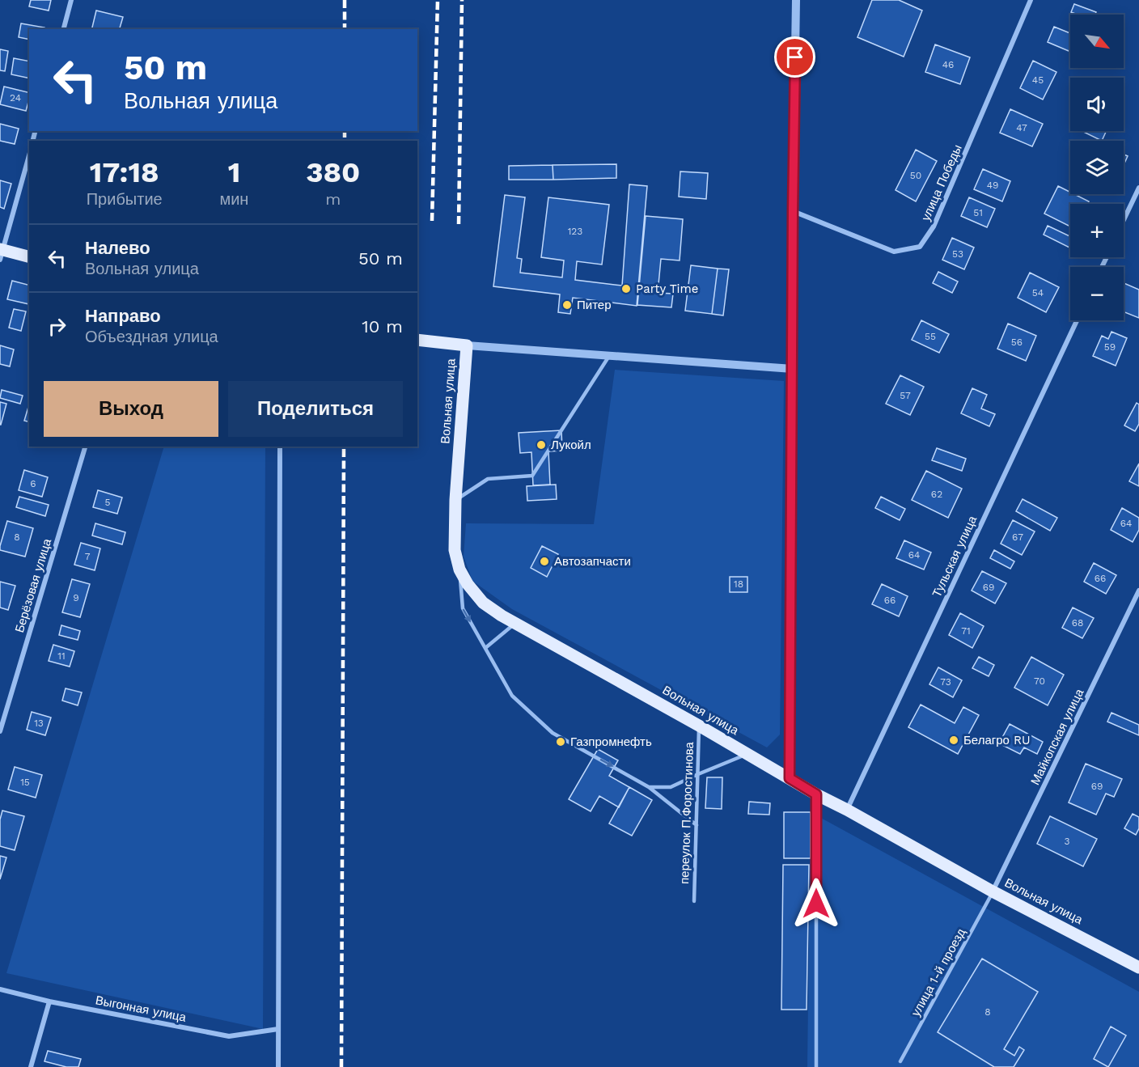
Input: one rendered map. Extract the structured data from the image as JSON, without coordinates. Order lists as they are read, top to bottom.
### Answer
{
  "streets": {
    "main road": ["Вольная улица"],
    "street": [
      "улица Победы",
      "Тульская улица",
      "Берёзовая улица",
      "Майкопская улица",
      "Выгонная улица"
    ],
    "lane": ["переулок П.Форостинова", "улица 1-й проезд"]
  },
  "crossings": [
    ["Вольная улица", "Тульская улица"],
    ["Вольная улица", "Майкопская улица"],
    ["Вольная улица", "переулок П.Форостинова"],
    ["Вольная улица", "улица 1-й проезд"],
    ["Майкопская улица", "улица 1-й проезд"]
  ],
  "places": [
    "Party Time",
    "Питер",
    "Лукойл",
    "Автозапчасти",
    "Белагро RU",
    "Газпромнефть"
  ],
  "house_numbers": [
    "46",
    "45",
    "24",
    "47",
    "50",
    "49",
    "51",
    "123",
    "53",
    "54",
    "55",
    "56",
    "59",
    "57",
    "6",
    "62",
    "5",
    "64",
    "8",
    "67",
    "64",
    "7",
    "66",
    "18",
    "69",
    "9",
    "66",
    "68",
    "71",
    "11",
    "70",
    "73",
    "13",
    "15",
    "69",
    "3",
    "8"
  ],
  "north": "bottom right",
  "page": {
    "map_buttons": ["+", "−"],
    "turn": ["50 m", "Вольная улица"],
    "eta": [
      "17:18",
      "Прибытие",
      "1",
      "мин",
      "380",
      "m"
    ],
    "list": [
      {
        "name": "Налево",
        "note": "Вольная улица",
        "value": "50 m"
      },
      {
        "name": "Направо",
        "note": "Объездная улица",
        "value": "10 m"
      }
    ],
    "buttons": ["Выход", "Поделиться"]
  }
}
